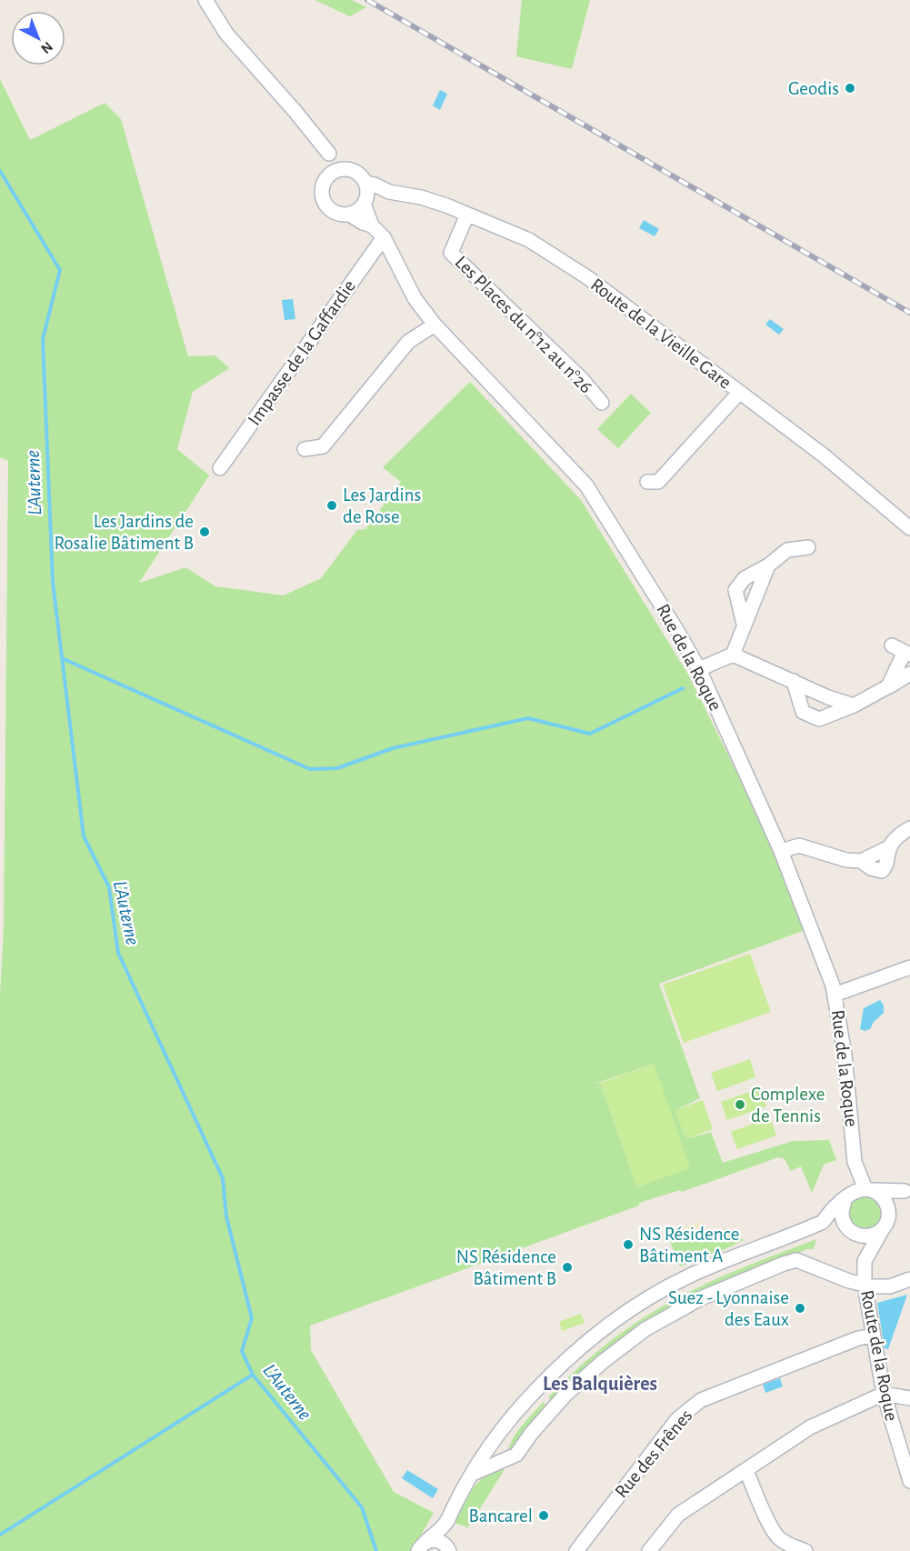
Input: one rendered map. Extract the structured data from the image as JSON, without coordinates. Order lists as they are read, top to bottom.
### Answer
{
  "streets": {
    "street": [
      "Les Places du n°12 au n°26",
      "Route de la Vieille Gare",
      "Impasse de la Gaffardie",
      "Rue de la Roque",
      "Route de la Roque",
      "Rue des Frênes"
    ]
  },
  "crossings": [
    ["Les Places du n°12 au n°26", "Route de la Vieille Gare"],
    ["Route de la Vieille Gare", "Rue de la Roque"],
    ["Impasse de la Gaffardie", "Rue de la Roque"],
    ["Rue de la Roque", "Route de la Roque"],
    ["Route de la Roque", "Rue des Frênes"]
  ],
  "districts": ["Les Balquières"],
  "water": ["L'Auterne"],
  "places": [
    "Geodis",
    "Les Jardins de Rose",
    "Les Jardins de Rosalie Bâtiment B",
    "Complexe de Tennis",
    "NS Résidence Bâtiment A",
    "NS Résidence Bâtiment B",
    "Suez - Lyonnaise des Eaux",
    "Bancarel"
  ],
  "north": "bottom right"
}
